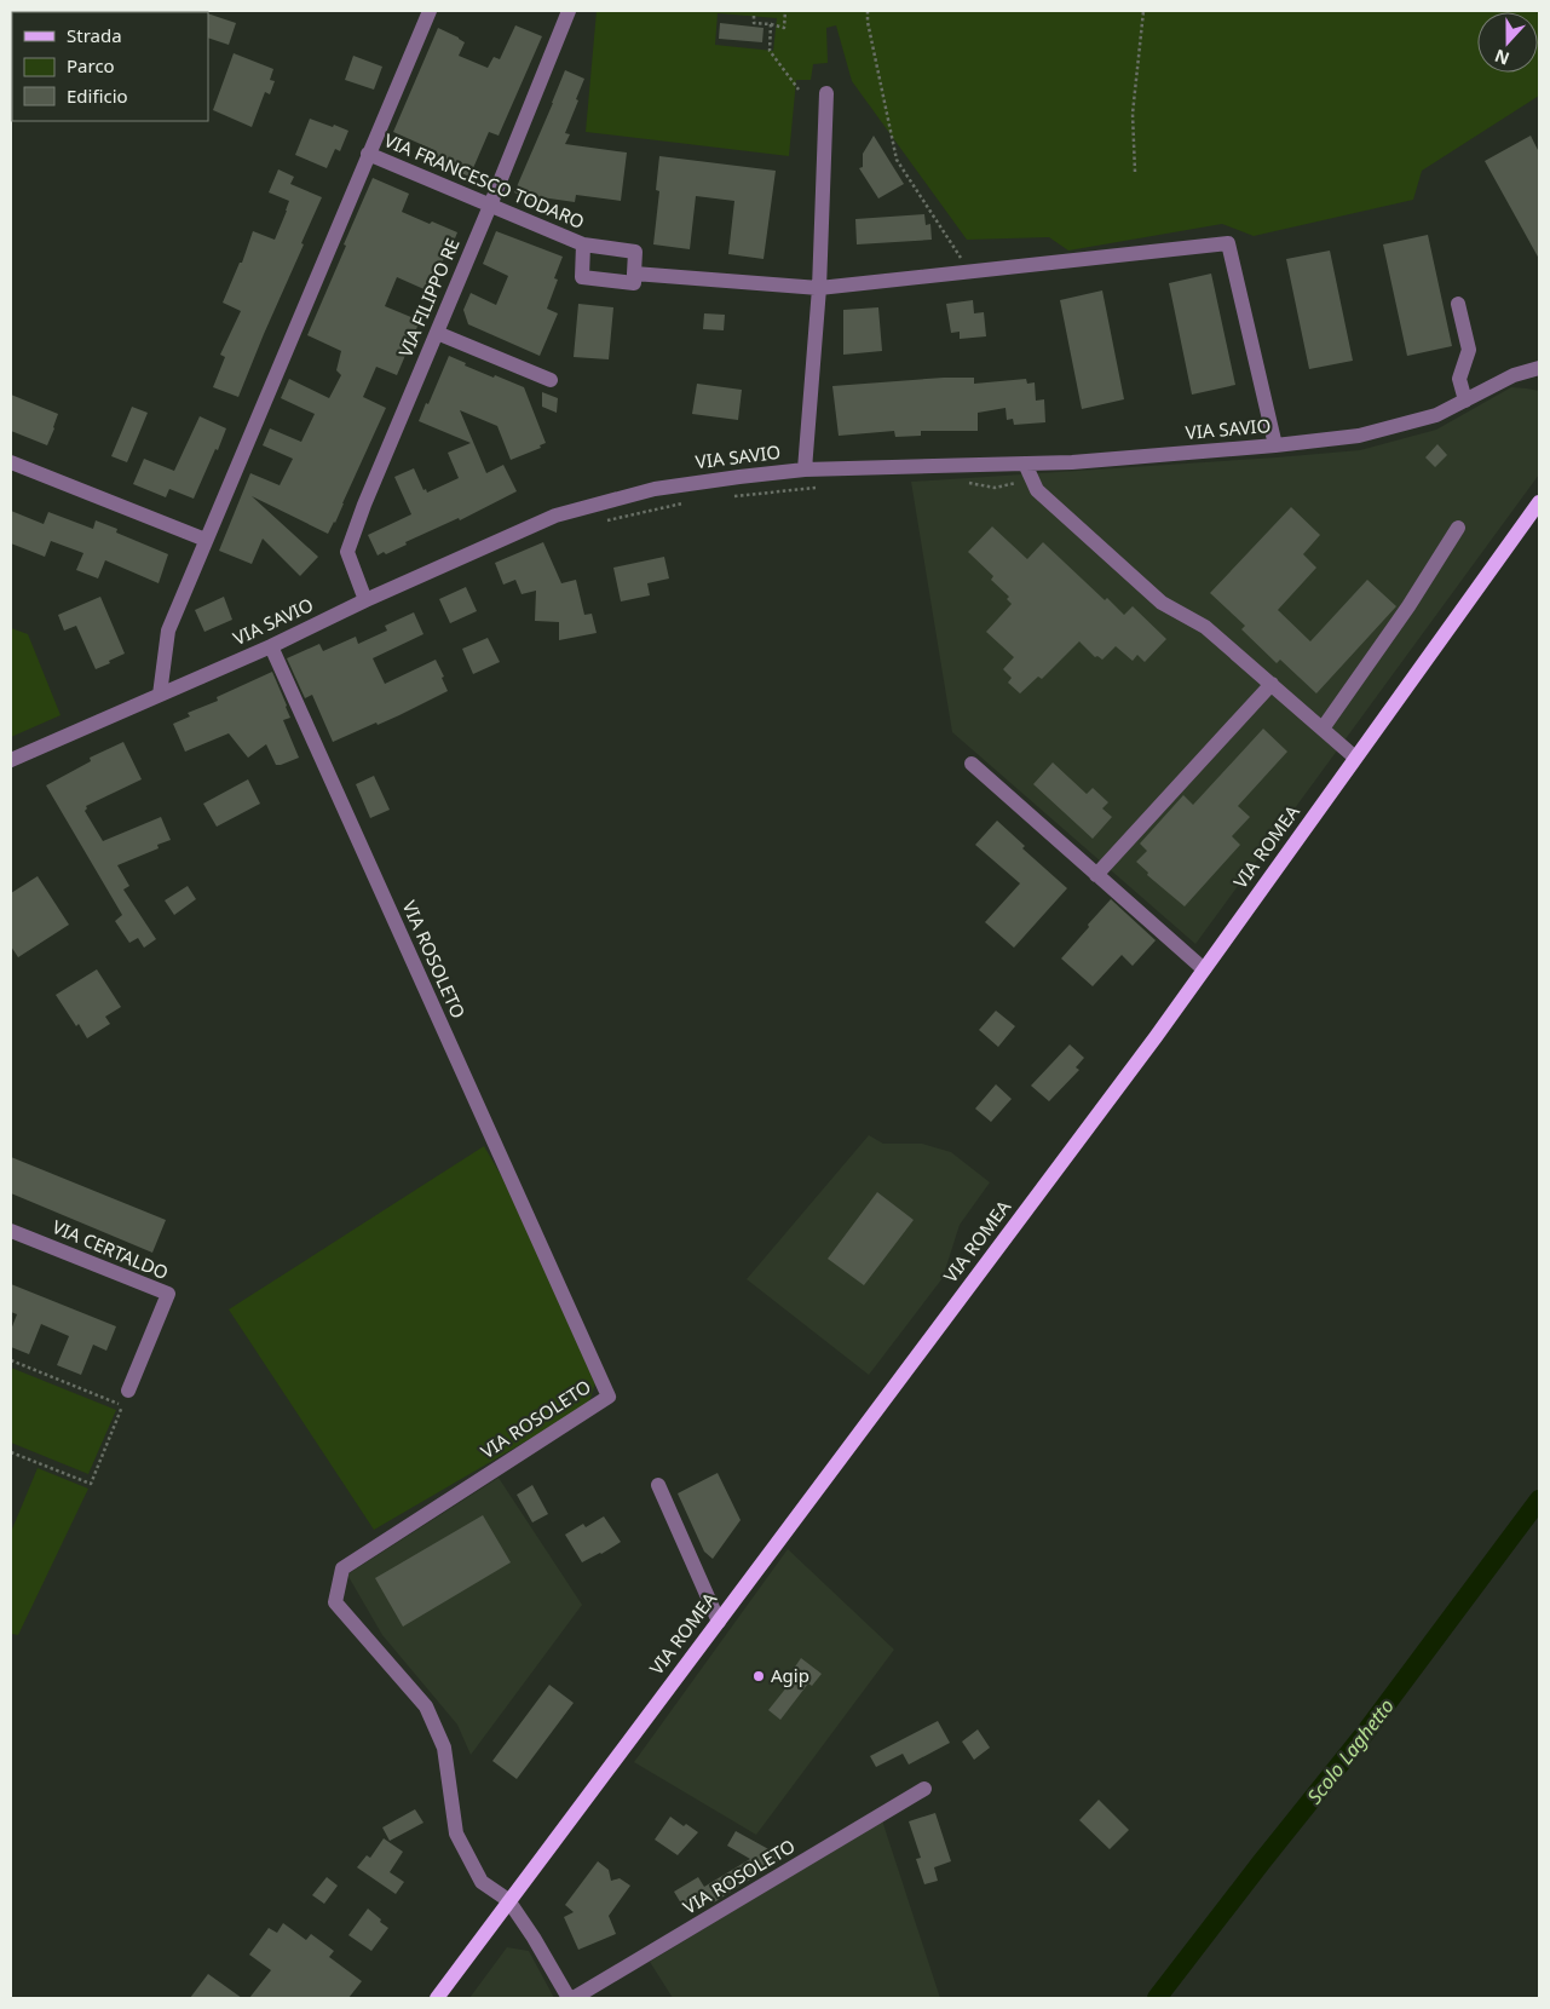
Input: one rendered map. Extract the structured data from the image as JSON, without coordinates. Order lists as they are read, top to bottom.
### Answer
{
  "streets": {
    "main road": ["VIA ROMEA"],
    "street": [
      "VIA FRANCESCO TODARO",
      "VIA FILIPPO RE",
      "VIA SAVIO",
      "VIA ROSOLETO",
      "VIA CERTALDO"
    ]
  },
  "crossings": [
    ["VIA FRANCESCO TODARO", "VIA FILIPPO RE"],
    ["VIA FRANCESCO TODARO", "VIA SAVIO"],
    ["VIA FILIPPO RE", "VIA SAVIO"],
    ["VIA SAVIO", "VIA ROSOLETO"],
    ["VIA ROMEA", "VIA ROSOLETO"]
  ],
  "water": ["Scolo Laghetto"],
  "places": ["Agip"],
  "legend": ["Strada", "Parco", "Edificio"],
  "north": "bottom"
}
